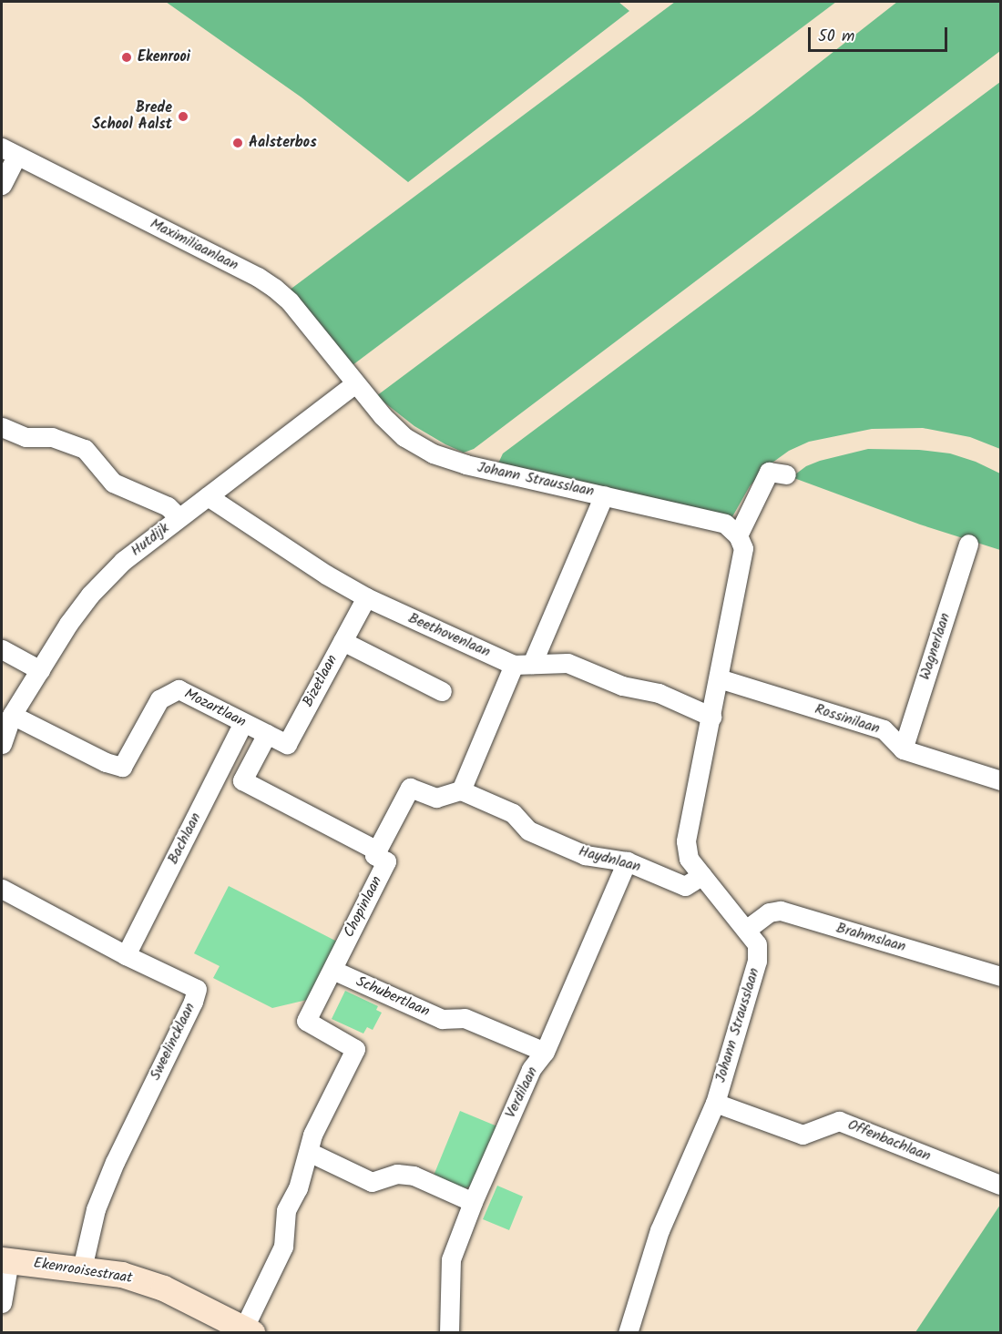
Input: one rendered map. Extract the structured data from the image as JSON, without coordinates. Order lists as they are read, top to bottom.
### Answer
{
  "streets": {
    "street": [
      "Maximiliaanlaan",
      "Johann Strausslaan",
      "Hutdijk",
      "Beethovenlaan",
      "Wagnerlaan",
      "Bizetlaan",
      "Mozartlaan",
      "Rossinilaan",
      "Bachlaan",
      "Haydnlaan",
      "Chopinlaan",
      "Brahmslaan",
      "Schubertlaan",
      "Sweelincklaan",
      "Verdilaan",
      "Offenbachlaan",
      "Ekenrooisestraat"
    ]
  },
  "crossings": [
    ["Maximiliaanlaan", "Johann Strausslaan"],
    ["Maximiliaanlaan", "Hutdijk"],
    ["Johann Strausslaan", "Hutdijk"],
    ["Johann Strausslaan", "Beethovenlaan"],
    ["Johann Strausslaan", "Rossinilaan"],
    ["Johann Strausslaan", "Haydnlaan"],
    ["Johann Strausslaan", "Brahmslaan"],
    ["Johann Strausslaan", "Offenbachlaan"],
    ["Hutdijk", "Beethovenlaan"],
    ["Hutdijk", "Mozartlaan"],
    ["Beethovenlaan", "Bizetlaan"],
    ["Wagnerlaan", "Rossinilaan"],
    ["Bizetlaan", "Mozartlaan"],
    ["Mozartlaan", "Bachlaan"],
    ["Bachlaan", "Sweelincklaan"],
    ["Haydnlaan", "Verdilaan"],
    ["Chopinlaan", "Schubertlaan"],
    ["Chopinlaan", "Ekenrooisestraat"],
    ["Schubertlaan", "Verdilaan"],
    ["Sweelincklaan", "Ekenrooisestraat"]
  ],
  "places": ["Ekenrooi", "Brede School Aalst", "Aalsterbos"],
  "scale_bar": "50 m"
}
